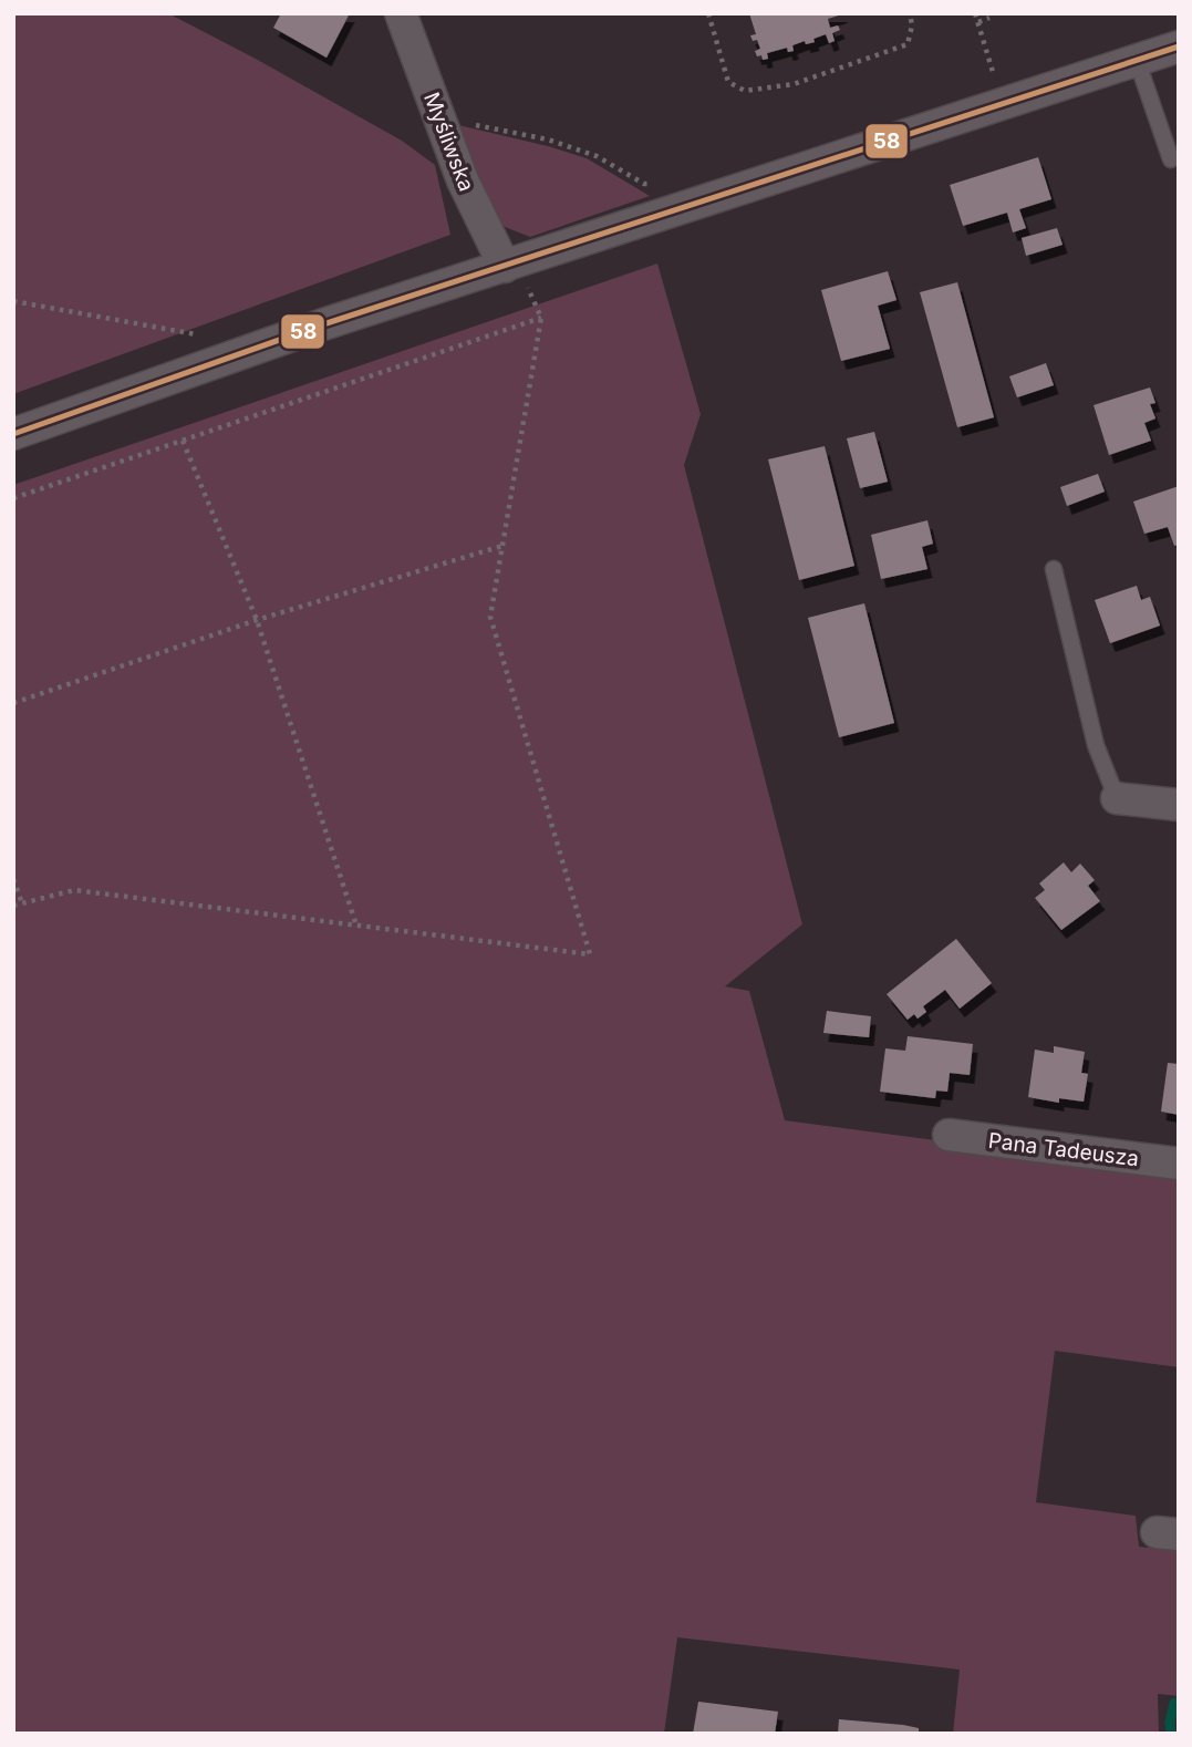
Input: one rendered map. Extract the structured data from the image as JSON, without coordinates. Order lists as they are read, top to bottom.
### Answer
{
  "streets": {
    "street": ["Myśliwska", "Pana Tadeusza"]
  },
  "lines": ["transit line 58"]
}
